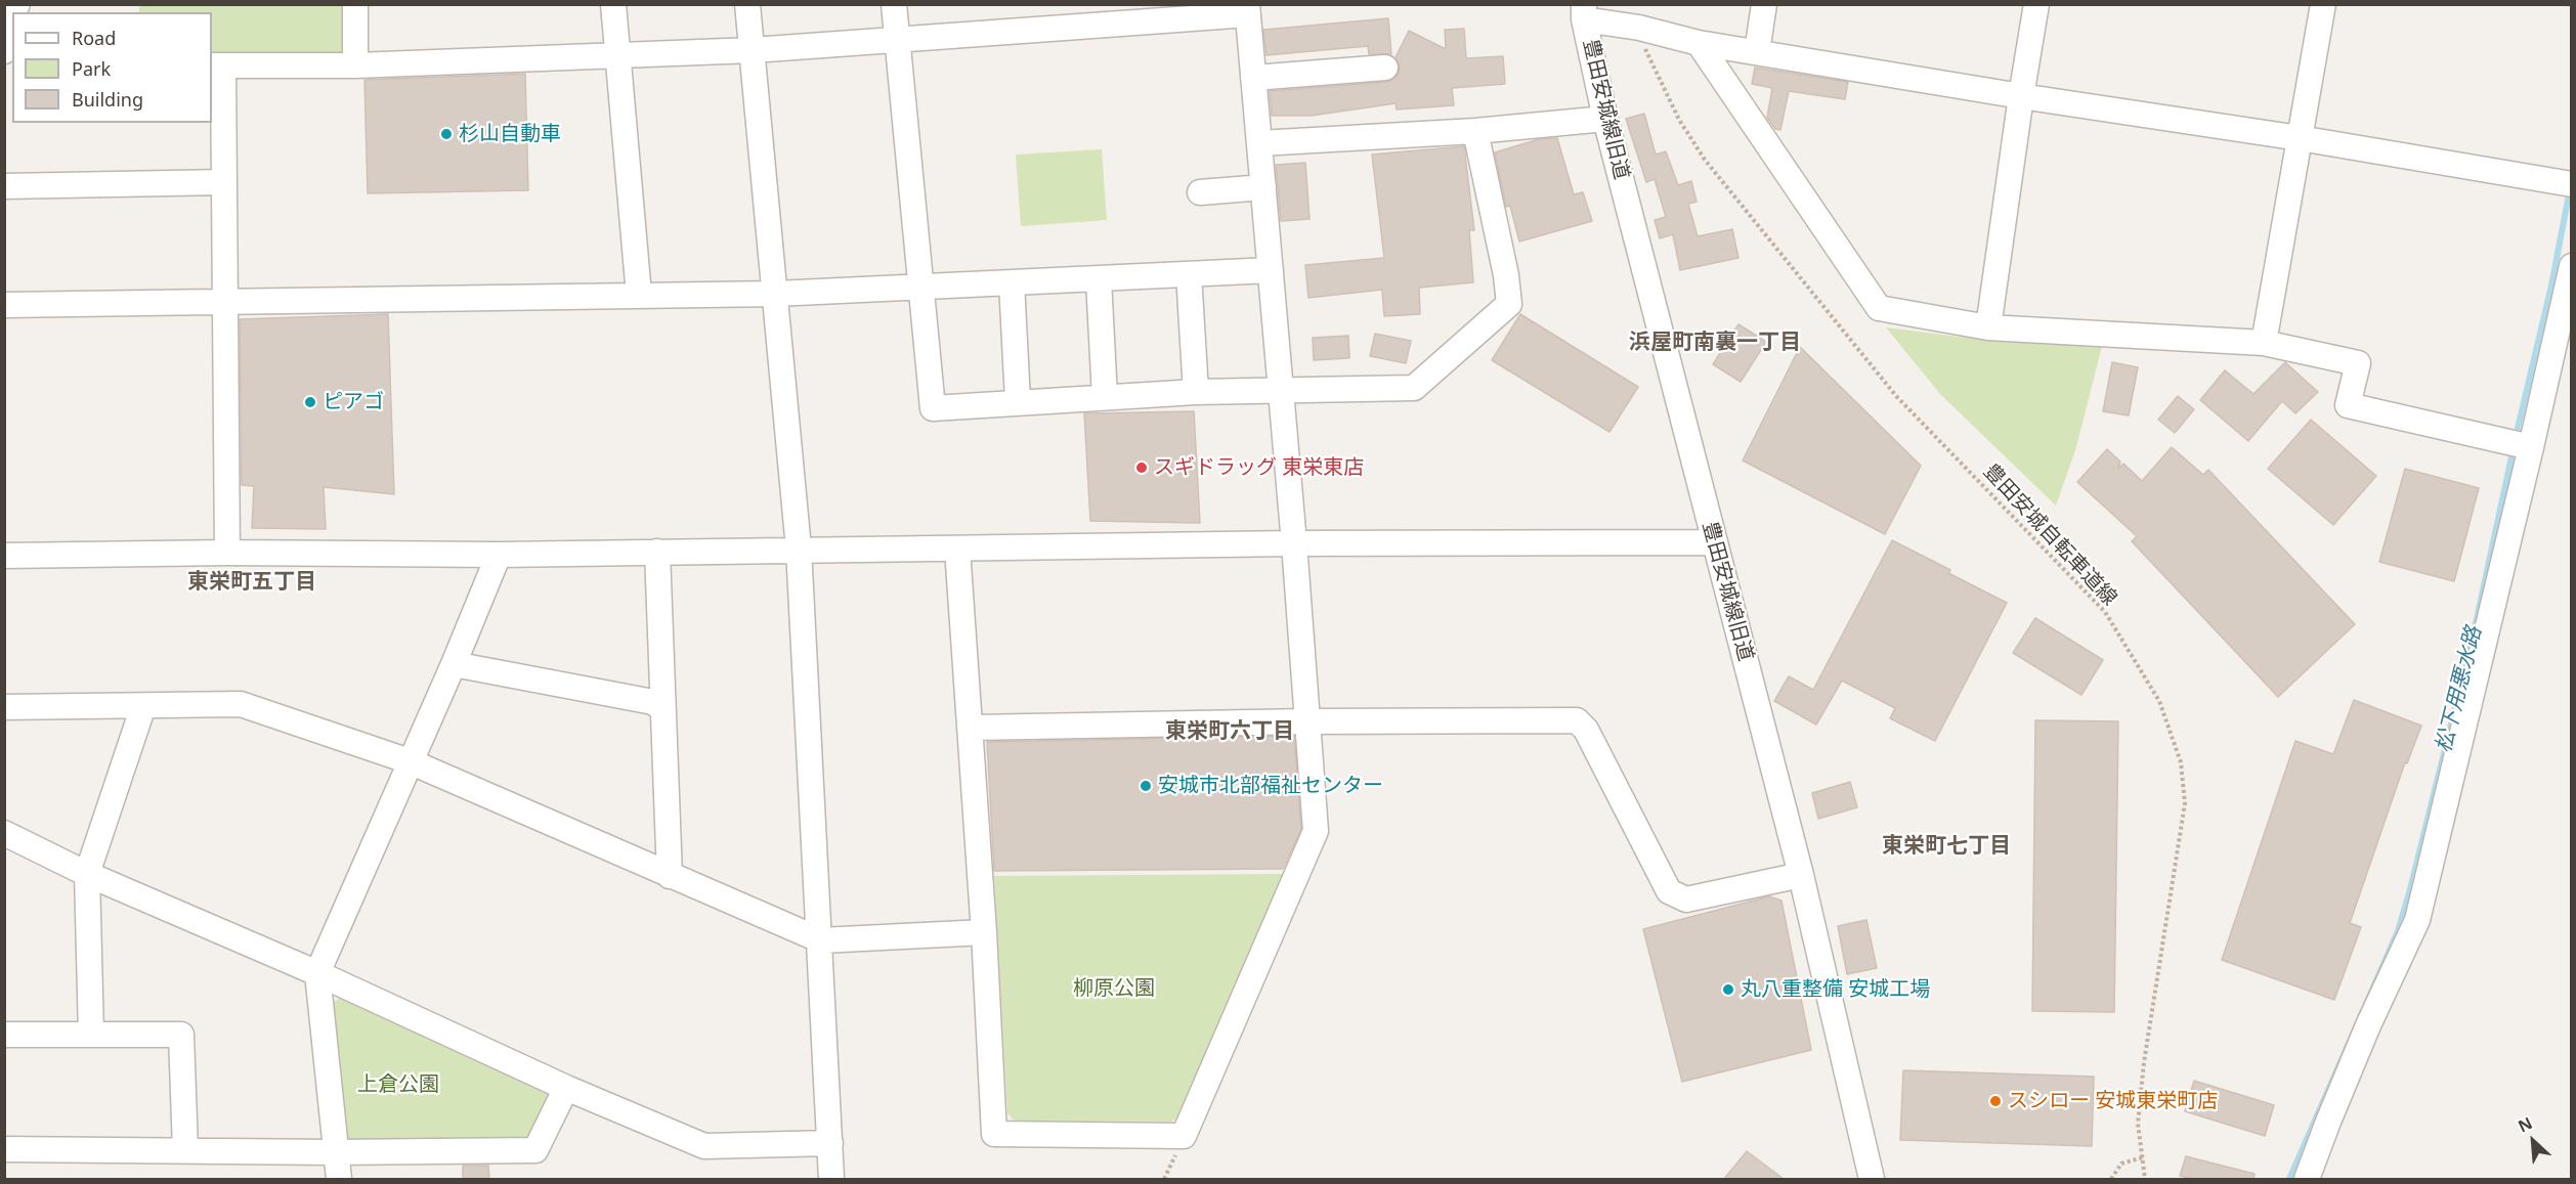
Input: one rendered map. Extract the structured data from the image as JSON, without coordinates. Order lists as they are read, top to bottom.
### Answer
{
  "streets": {
    "street": ["豊田安城線旧道"],
    "path": ["豊田安城自転車道線"]
  },
  "districts": [
    "浜屋町南裏一丁目",
    "東栄町五丁目",
    "東栄町六丁目",
    "東栄町七丁目"
  ],
  "water": ["松下用悪水路"],
  "parks": ["柳原公園", "上倉公園"],
  "places": [
    "杉山自動車",
    "ピアゴ",
    "スギドラッグ 東栄東店",
    "安城市北部福祉センター",
    "丸八重整備 安城工場",
    "スシロー 安城東栄町店"
  ],
  "legend": ["Road", "Park", "Building"],
  "north": "top left"
}
